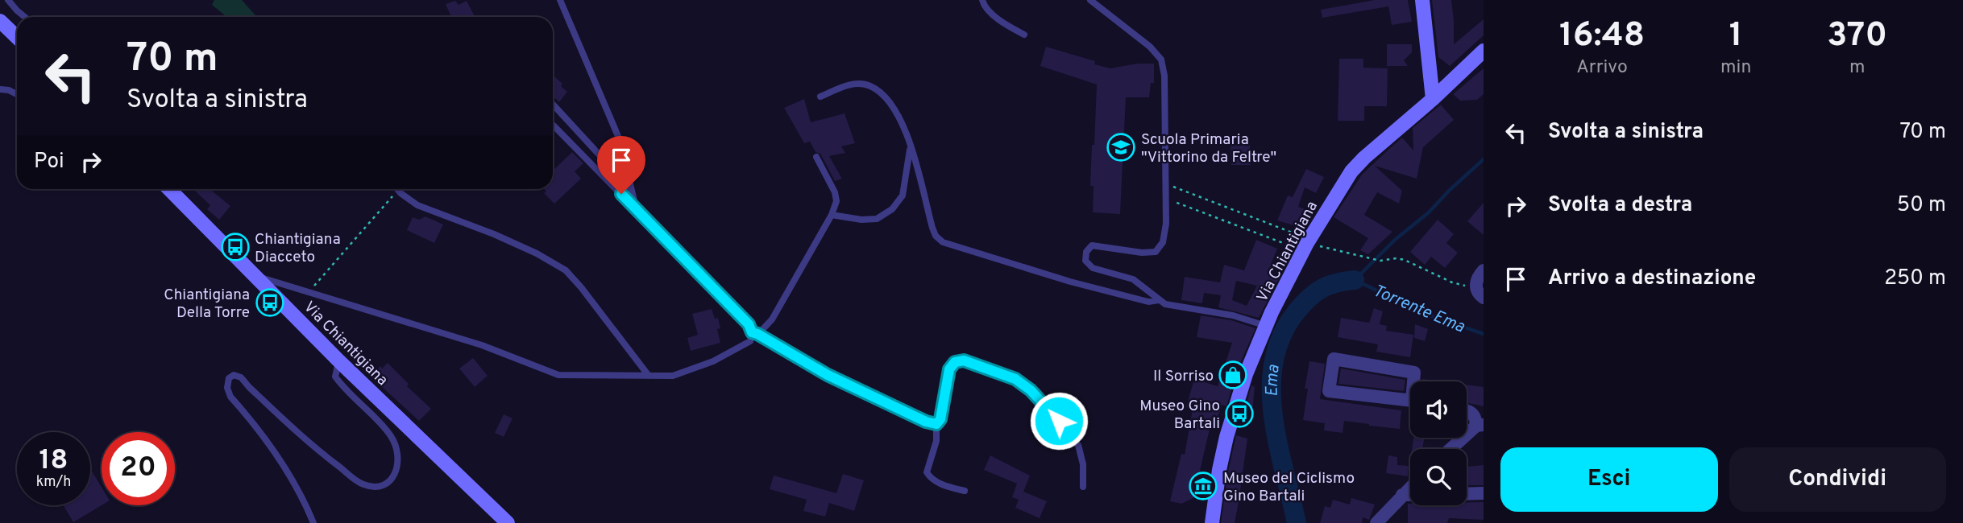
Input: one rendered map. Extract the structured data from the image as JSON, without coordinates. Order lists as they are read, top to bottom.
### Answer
{
  "streets": {
    "street": ["Via Chiantigiana"]
  },
  "water": ["Torrente Ema", "Ema"],
  "places": {
    "school or university": ["Scuola Primaria \"Vittorino da Feltre\""],
    "bus stop": ["Chiantigiana Diacceto", "Chiantigiana Della Torre", "Museo Gino Bartali"],
    "shop": ["Il Sorriso"],
    "museum": ["Museo del Ciclismo Gino Bartali"]
  },
  "page": {
    "eta": [
      "16:48",
      "Arrivo",
      "1",
      "min",
      "370",
      "m"
    ],
    "turn": ["70 m", "Svolta a sinistra"],
    "list": [
      {
        "name": "Svolta a sinistra",
        "value": "70 m"
      },
      {
        "name": "Svolta a destra",
        "value": "50 m"
      },
      {
        "name": "Arrivo a destinazione",
        "value": "250 m"
      }
    ],
    "then": "Poi",
    "speed": "18 km/h",
    "limit": "20",
    "buttons": ["Esci", "Condividi"]
  }
}
